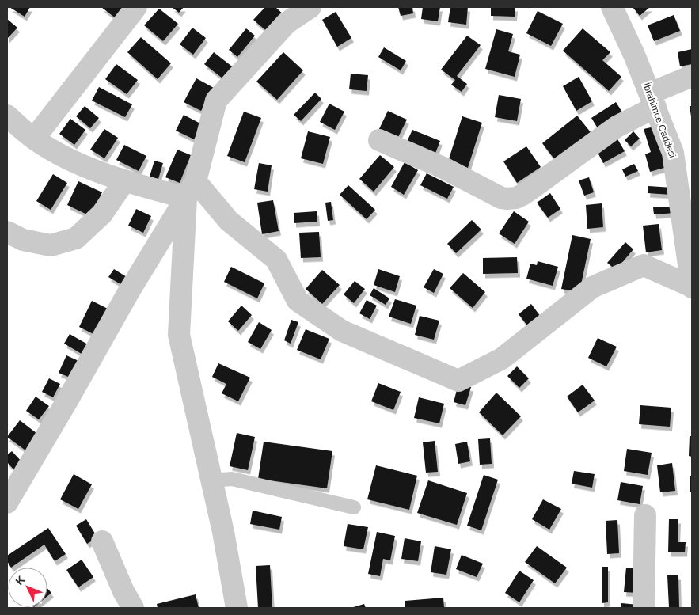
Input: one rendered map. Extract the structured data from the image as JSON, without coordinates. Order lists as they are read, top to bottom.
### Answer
{
  "streets": {
    "street": ["İbrahimce Caddesi"]
  },
  "north": "top left"
}
